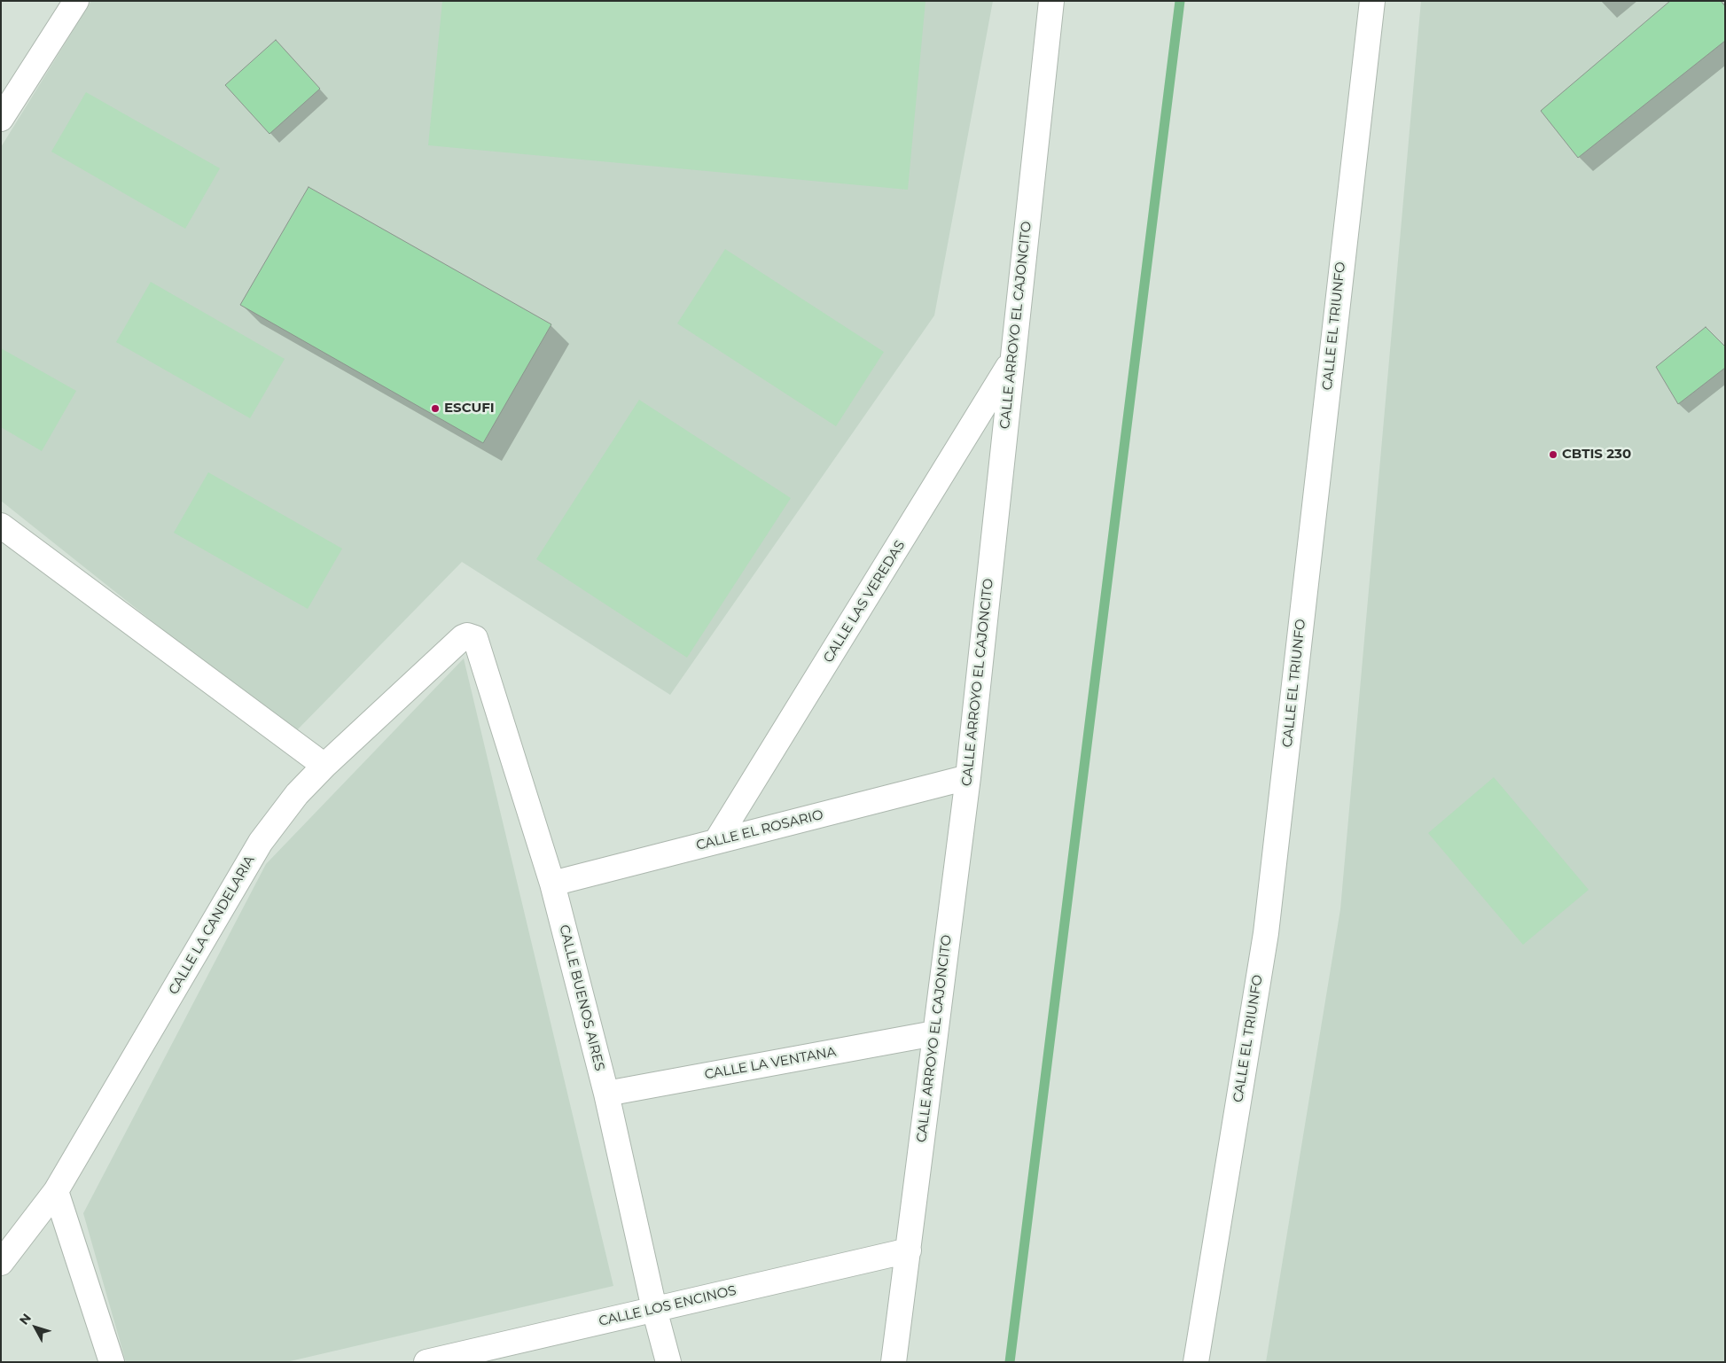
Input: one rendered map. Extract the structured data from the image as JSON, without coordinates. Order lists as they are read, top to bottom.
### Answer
{
  "streets": {
    "street": [
      "CALLE ARROYO EL CAJONCITO",
      "CALLE EL TRIUNFO",
      "CALLE LAS VEREDAS",
      "CALLE EL ROSARIO",
      "CALLE LA CANDELARIA",
      "CALLE BUENOS AIRES",
      "CALLE LA VENTANA",
      "CALLE LOS ENCINOS"
    ]
  },
  "crossings": [
    ["CALLE ARROYO EL CAJONCITO", "CALLE LAS VEREDAS"],
    ["CALLE ARROYO EL CAJONCITO", "CALLE EL ROSARIO"],
    ["CALLE ARROYO EL CAJONCITO", "CALLE LA VENTANA"],
    ["CALLE ARROYO EL CAJONCITO", "CALLE LOS ENCINOS"],
    ["CALLE LAS VEREDAS", "CALLE EL ROSARIO"],
    ["CALLE EL ROSARIO", "CALLE BUENOS AIRES"],
    ["CALLE LA CANDELARIA", "CALLE BUENOS AIRES"],
    ["CALLE BUENOS AIRES", "CALLE LA VENTANA"],
    ["CALLE BUENOS AIRES", "CALLE LOS ENCINOS"]
  ],
  "places": ["ESCUFI", "CBTIS 230"],
  "north": "top left"
}
